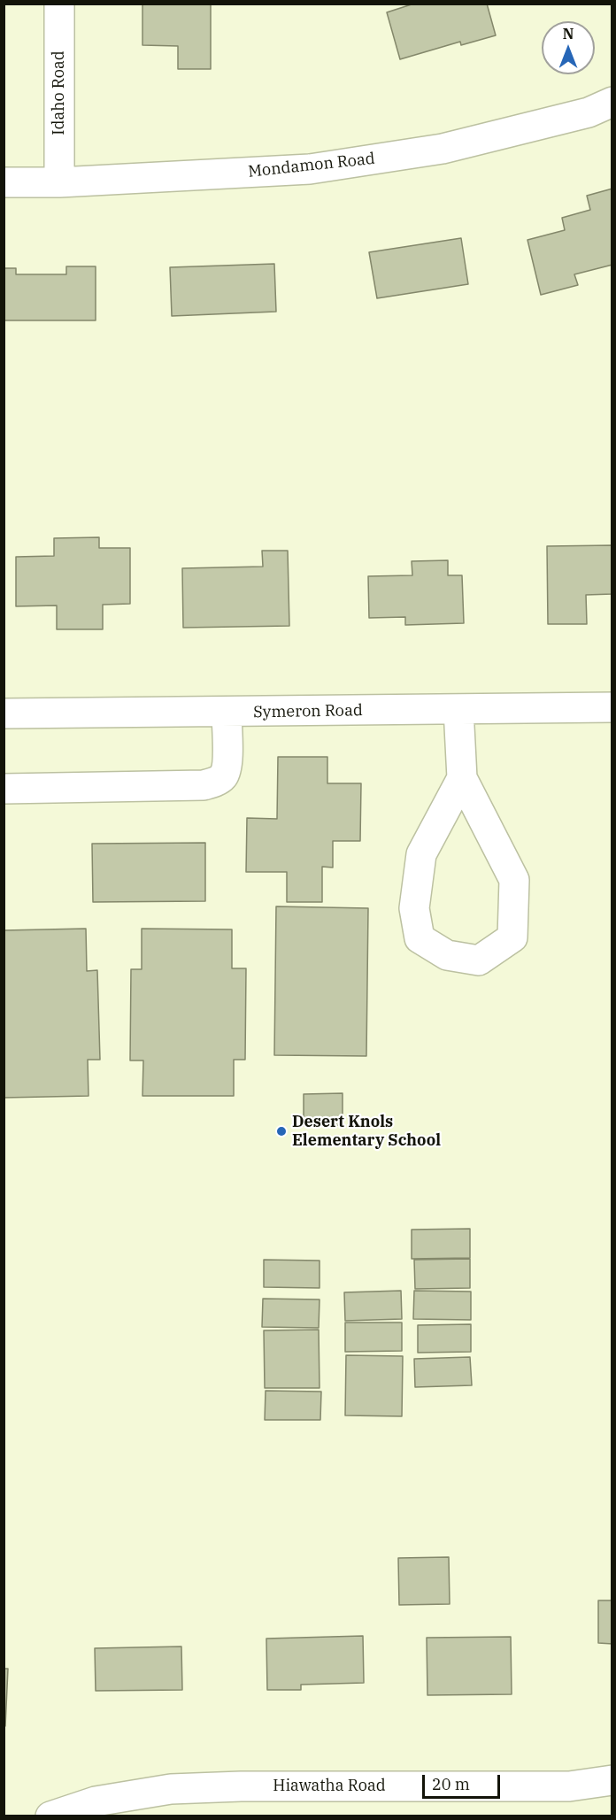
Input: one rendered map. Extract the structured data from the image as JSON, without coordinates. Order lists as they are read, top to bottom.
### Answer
{
  "streets": {
    "street": [
      "Idaho Road",
      "Mondamon Road",
      "Symeron Road",
      "Hiawatha Road"
    ]
  },
  "crossings": [
    ["Idaho Road", "Mondamon Road"]
  ],
  "places": ["Desert Knols Elementary School"],
  "scale_bar": "20 m",
  "north": "top"
}
